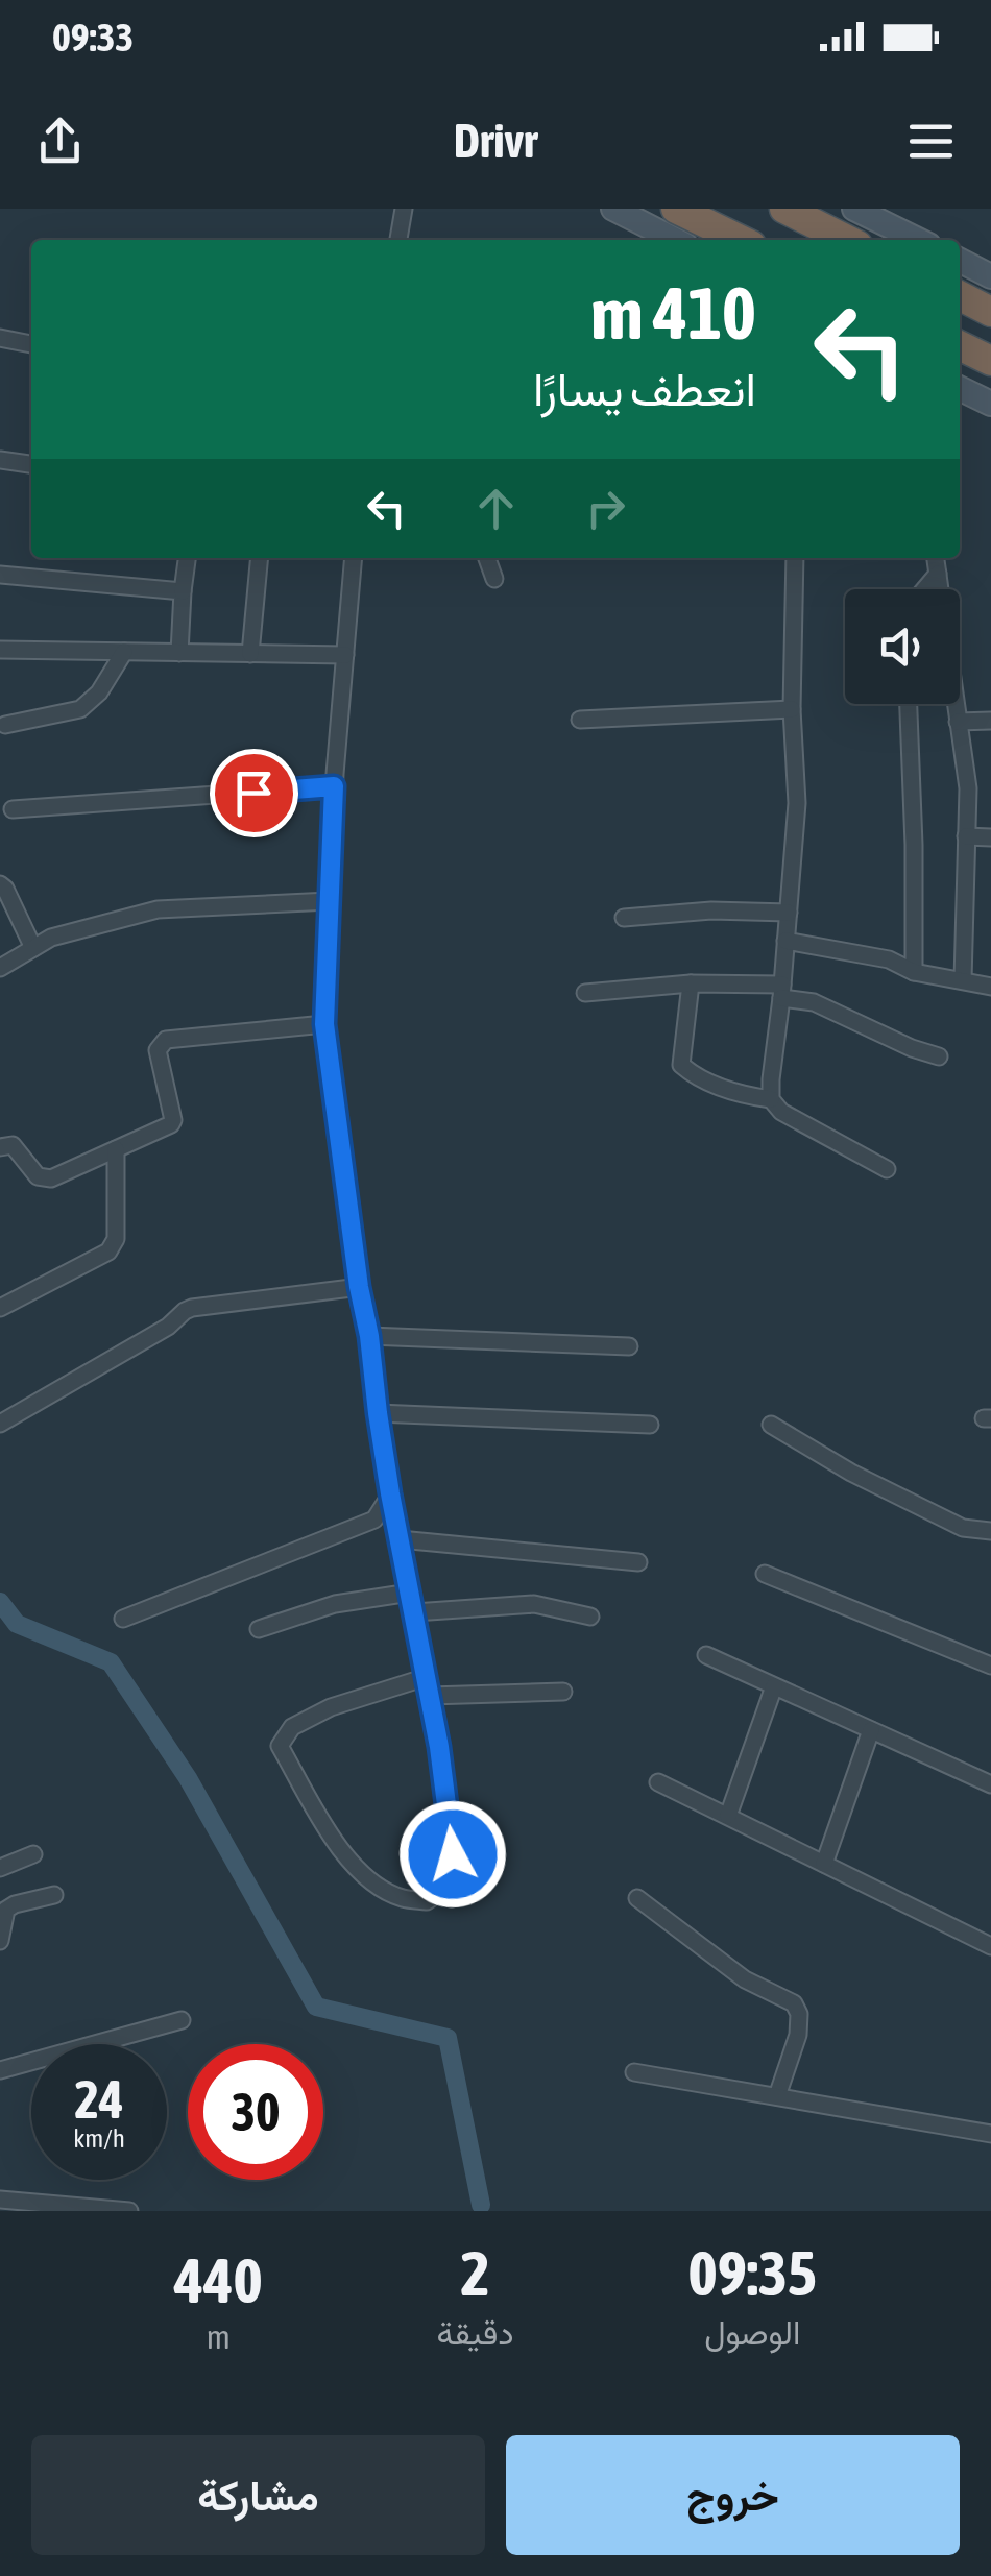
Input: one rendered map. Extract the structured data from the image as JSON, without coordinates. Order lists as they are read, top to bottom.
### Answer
{
  "page": {
    "status": "09:33",
    "header": "Drivr",
    "turn": ["410 m", "انعطف يسارًا"],
    "speed": "24 km/h",
    "limit": "30",
    "eta": [
      "09:35",
      "الوصول",
      "2",
      "دقيقة",
      "440",
      "m"
    ],
    "buttons": ["خروج", "مشاركة"]
  }
}
